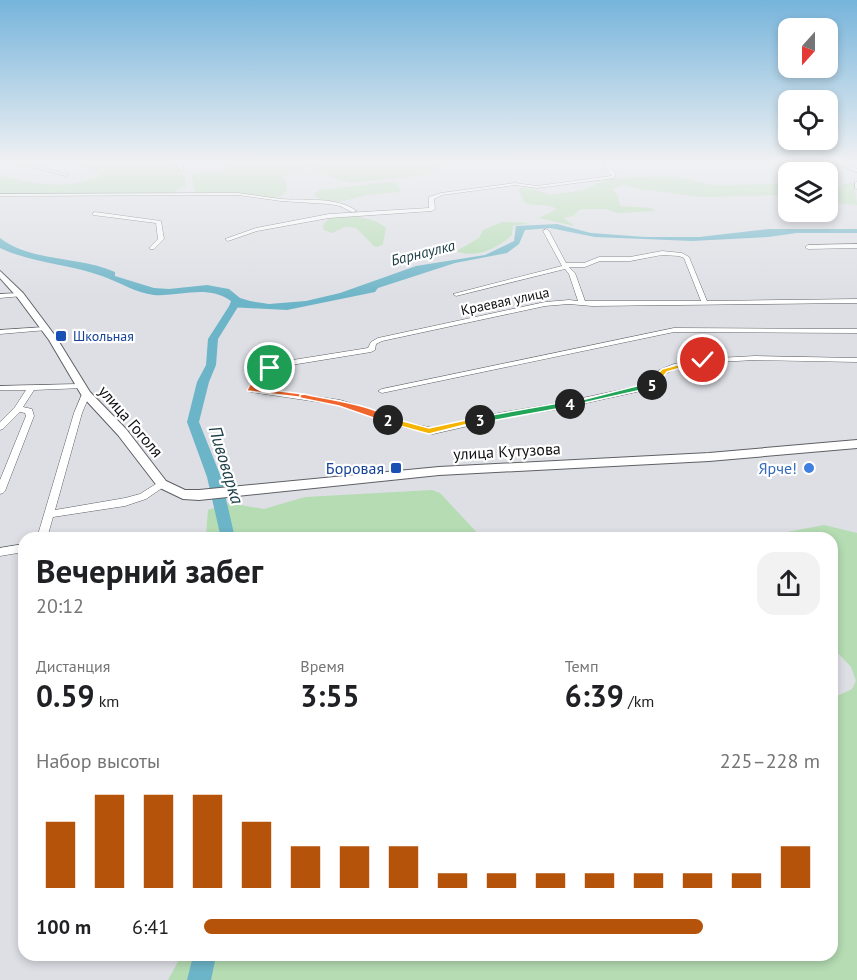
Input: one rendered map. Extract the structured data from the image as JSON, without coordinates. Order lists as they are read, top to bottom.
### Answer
{
  "streets": {
    "main road": ["улица Гоголя", "улица Кутузова"],
    "street": ["Краевая улица"]
  },
  "crossings": [
    ["улица Гоголя", "улица Кутузова"]
  ],
  "water": ["Барнаулка", "Пивоварка"],
  "places": {
    "transit": ["Школьная", "Боровая"],
    "other": ["Ярче!"]
  },
  "north": "bottom",
  "page": {
    "pins": [
      "5",
      "4",
      "2",
      "3"
    ],
    "heading": ["Вечерний забег", "20:12"],
    "stats": [
      ["Дистанция", "0.59 km"],
      ["Время", "3:55"],
      ["Темп", "6:39 /km"]
    ],
    "chart": ["Набор высоты", "225–228 m"],
    "list": [
      {
        "name": "100 m",
        "note": "6:41"
      }
    ]
  }
}
